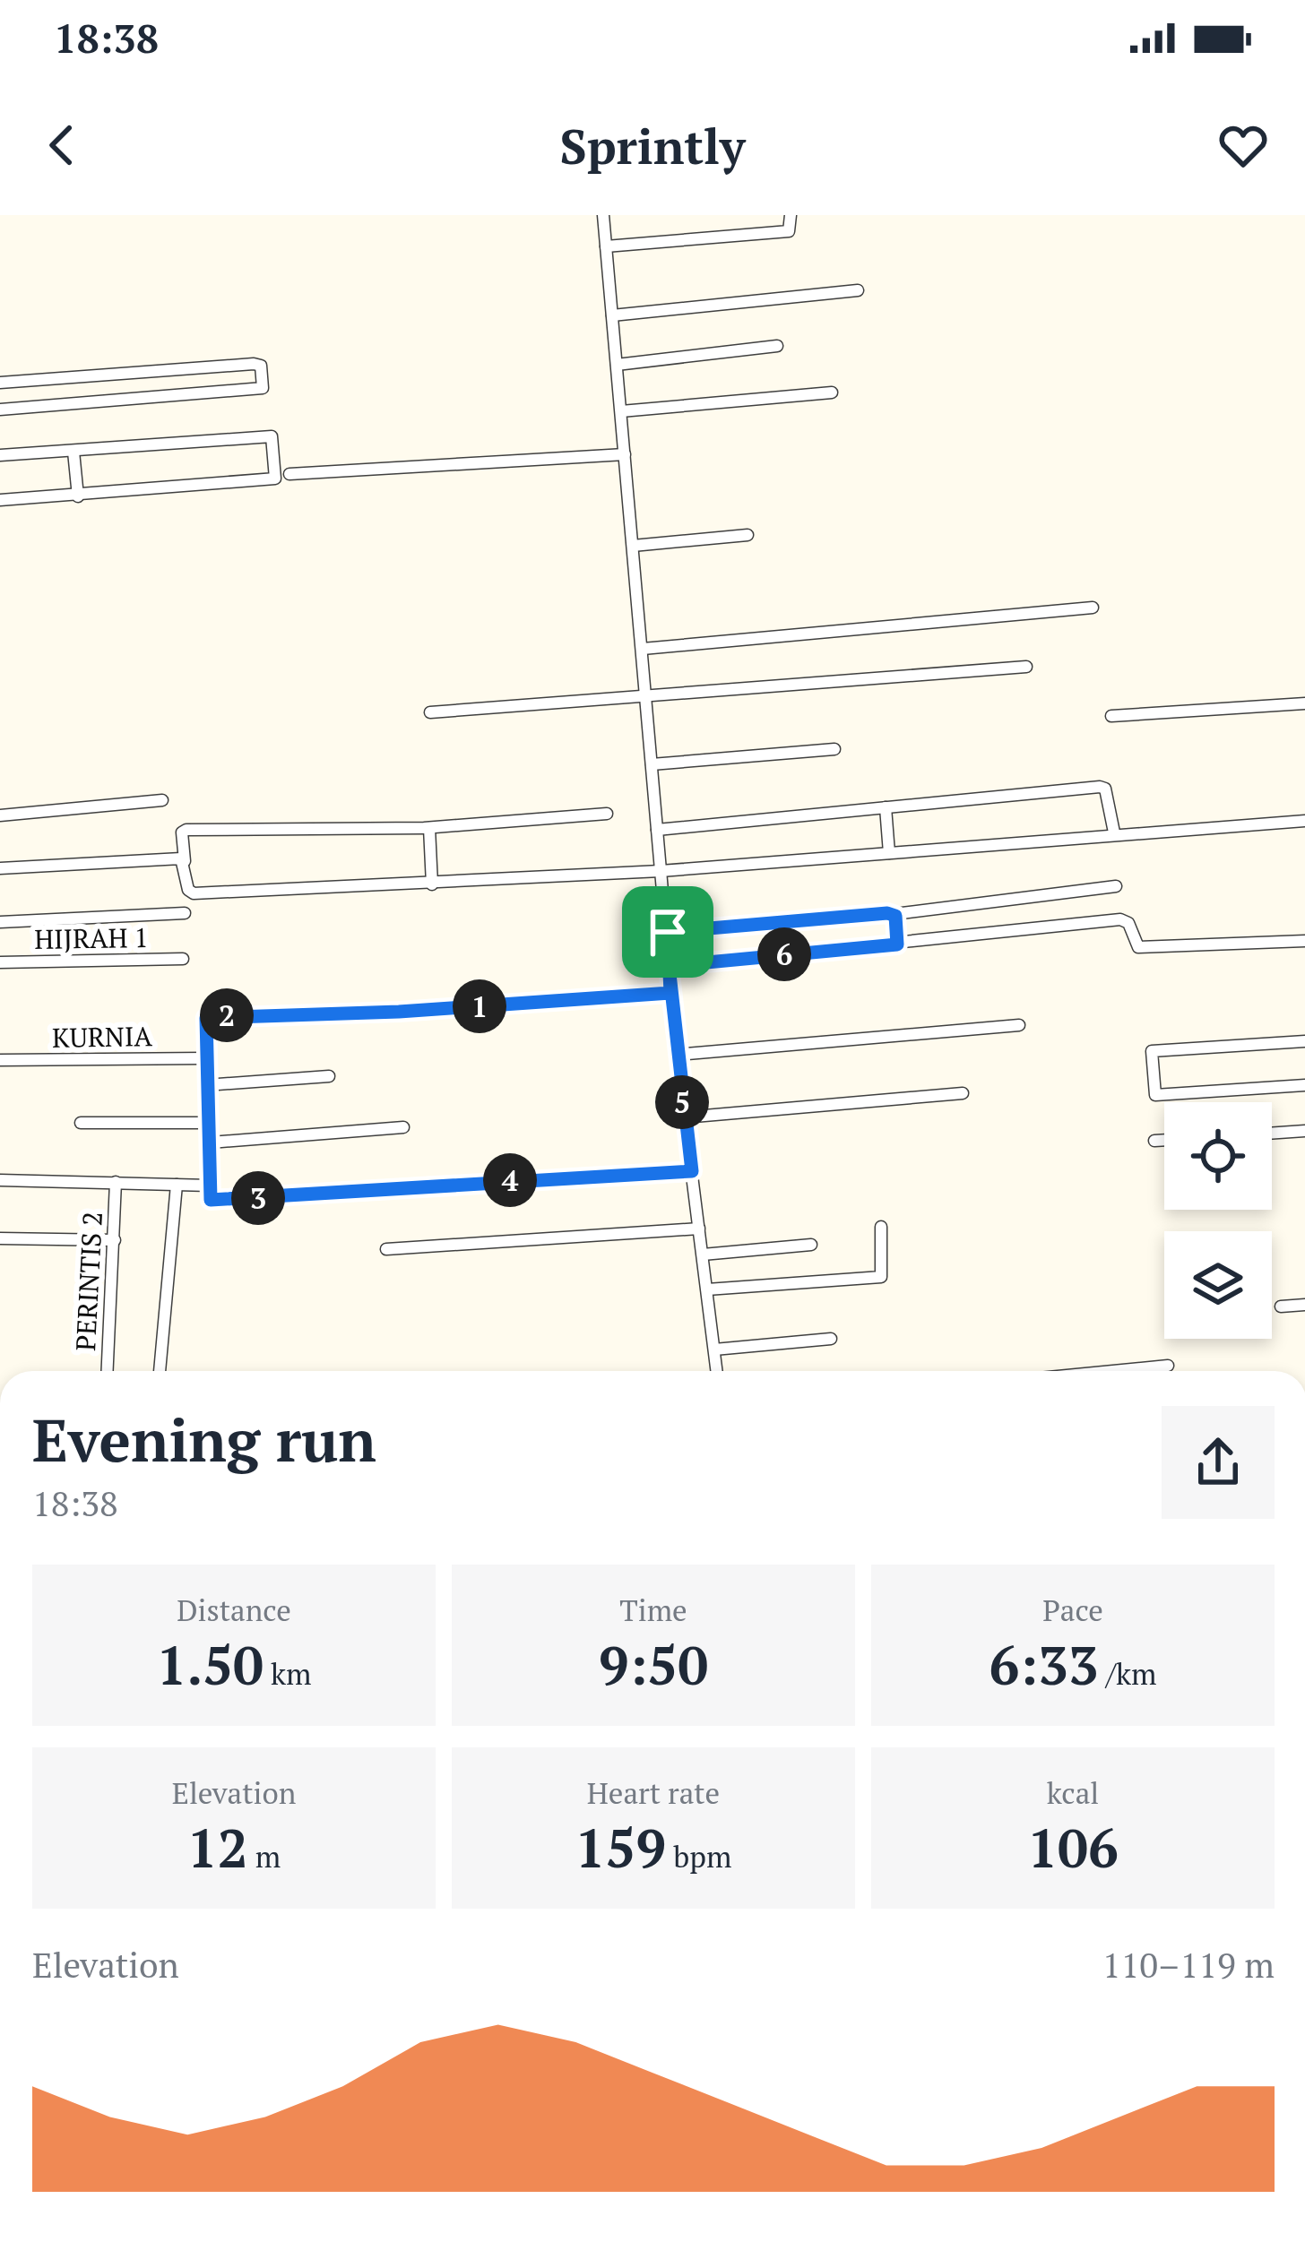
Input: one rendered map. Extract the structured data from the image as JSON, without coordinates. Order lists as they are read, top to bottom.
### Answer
{
  "streets": {
    "street": ["HIJRAH 1", "KURNIA", "PERINTIS 2"]
  },
  "page": {
    "status": "18:38",
    "header": "Sprintly",
    "pins": [
      "6",
      "1",
      "2",
      "5",
      "4",
      "3"
    ],
    "heading": ["Evening run", "18:38"],
    "stats": [
      ["Distance", "1.50 km"],
      ["Time", "9:50"],
      ["Pace", "6:33 /km"],
      ["Elevation", "12 m"],
      ["Heart rate", "159 bpm"],
      ["kcal", "106"]
    ],
    "chart": ["Elevation", "110–119 m"]
  }
}
